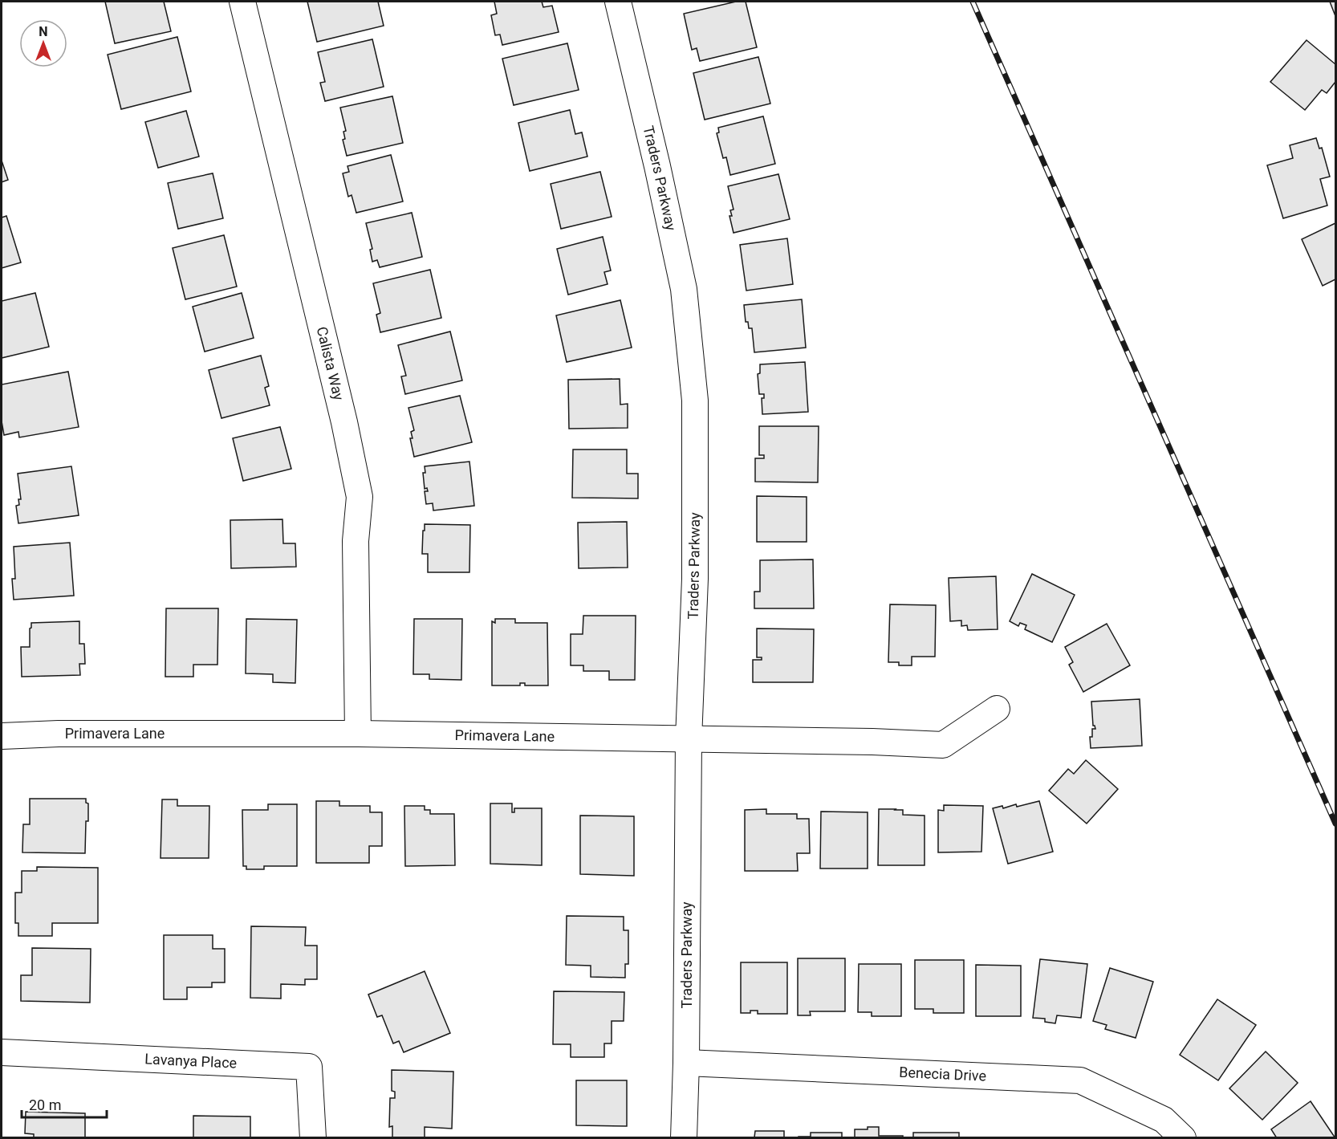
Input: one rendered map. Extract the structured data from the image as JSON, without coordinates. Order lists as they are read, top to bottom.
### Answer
{
  "streets": {
    "street": [
      "Traders Parkway",
      "Calista Way",
      "Primavera Lane",
      "Lavanya Place",
      "Benecia Drive"
    ]
  },
  "crossings": [
    ["Traders Parkway", "Primavera Lane"],
    ["Traders Parkway", "Benecia Drive"],
    ["Calista Way", "Primavera Lane"]
  ],
  "scale_bar": "20 m",
  "north": "top"
}
